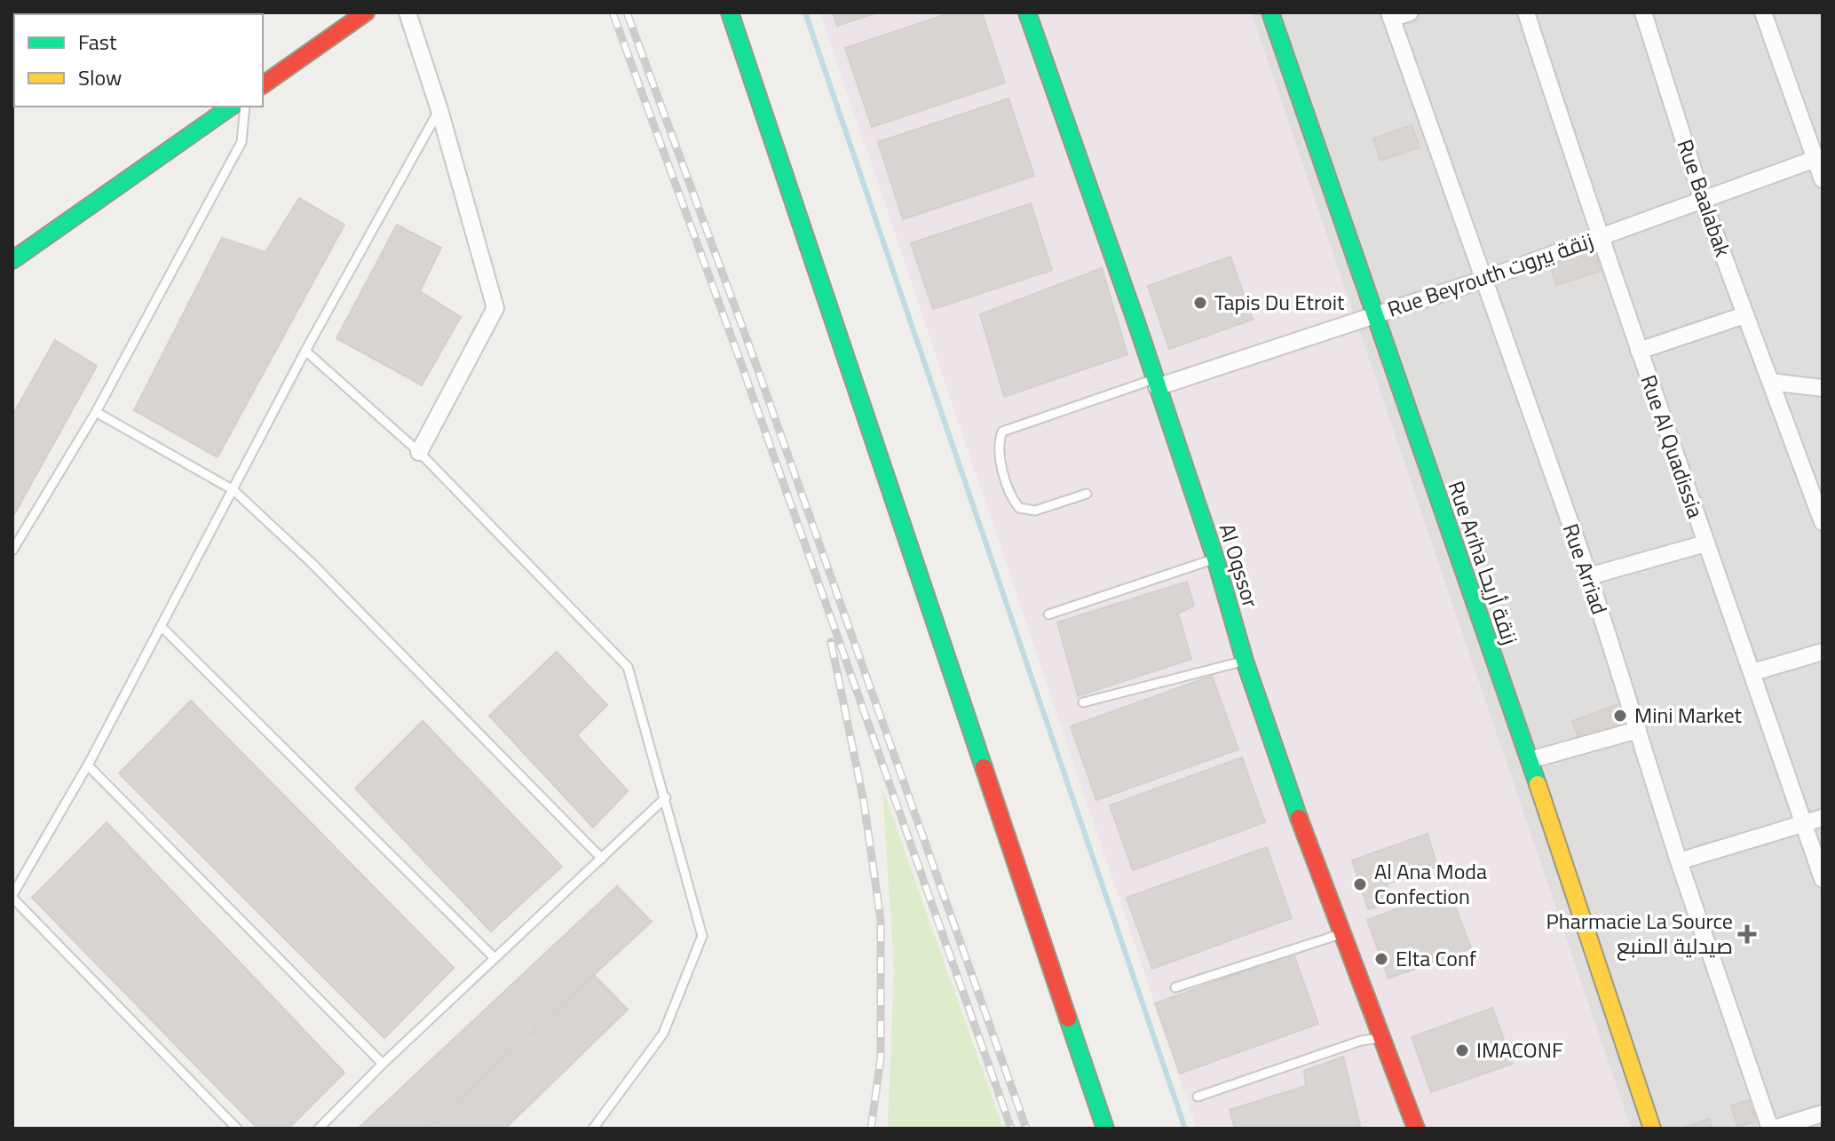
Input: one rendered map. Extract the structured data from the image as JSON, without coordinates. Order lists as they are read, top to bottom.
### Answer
{
  "streets": {
    "street": [
      "Rue Baalabak",
      "Rue Beyrouth زنقة بيروت",
      "Rue Al Quadissia",
      "Rue Ariha زنقة أريحا",
      "Al Oqssor",
      "Rue Arriad"
    ]
  },
  "crossings": [
    ["Rue Baalabak", "Rue Beyrouth زنقة بيروت"],
    ["Rue Beyrouth زنقة بيروت", "Rue Al Quadissia"],
    ["Rue Beyrouth زنقة بيروت", "Rue Ariha زنقة أريحا"],
    ["Rue Beyrouth زنقة بيروت", "Al Oqssor"],
    ["Rue Beyrouth زنقة بيروت", "Rue Arriad"]
  ],
  "places": {
    "other": [
      "Tapis Du Etroit",
      "Mini Market",
      "Al Ana Moda Confection",
      "Elta Conf",
      "IMACONF"
    ],
    "health": ["Pharmacie La Source صيدلية المنبع"]
  },
  "legend": ["Fast", "Slow"]
}
